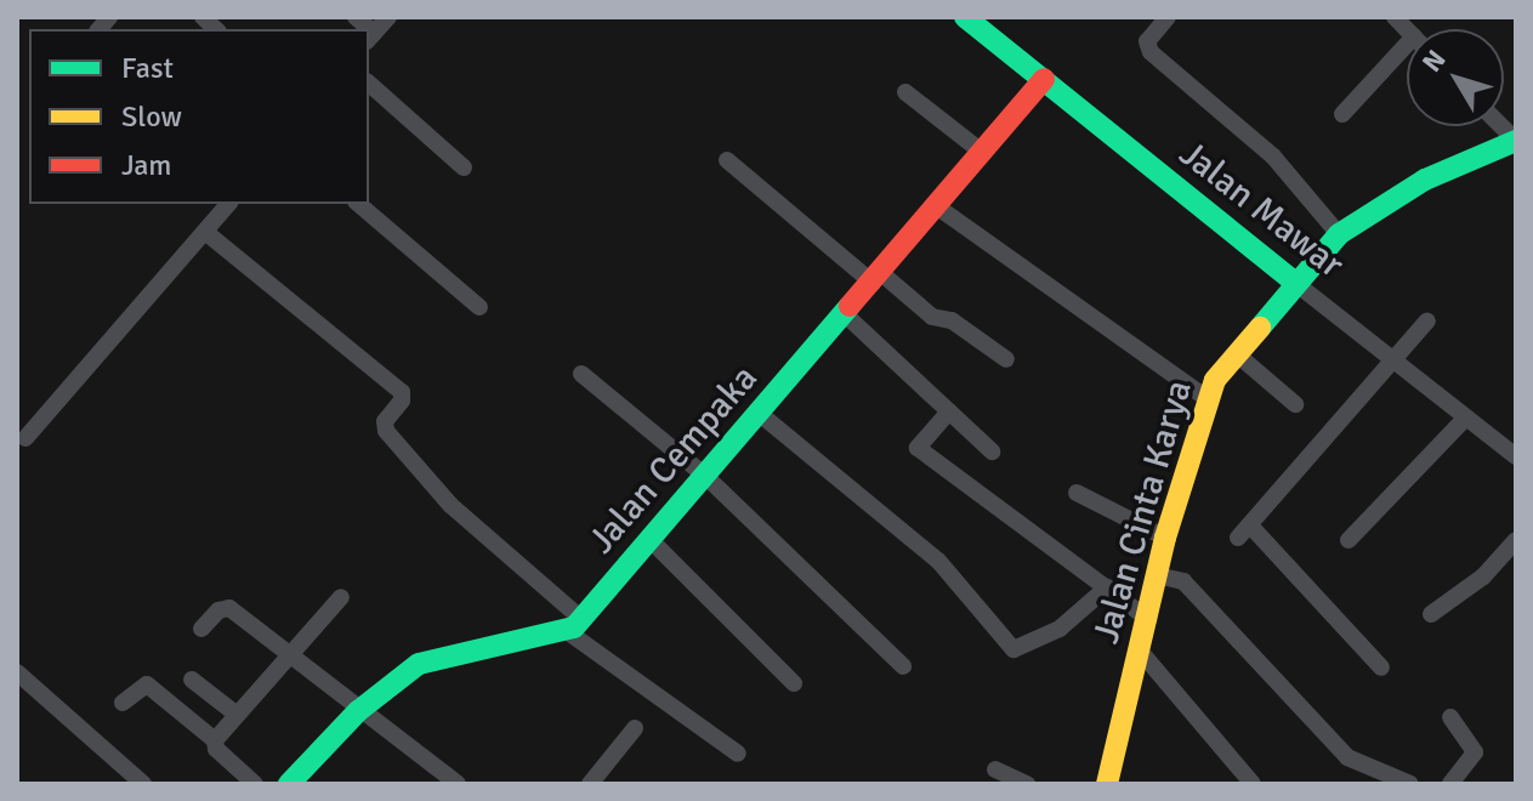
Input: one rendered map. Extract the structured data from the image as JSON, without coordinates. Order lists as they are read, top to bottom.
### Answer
{
  "streets": {
    "street": ["Jalan Mawar", "Jalan Cempaka", "Jalan Cinta Karya"]
  },
  "crossings": [
    ["Jalan Mawar", "Jalan Cempaka"],
    ["Jalan Mawar", "Jalan Cinta Karya"]
  ],
  "legend": ["Fast", "Slow", "Jam"],
  "north": "top left"
}
